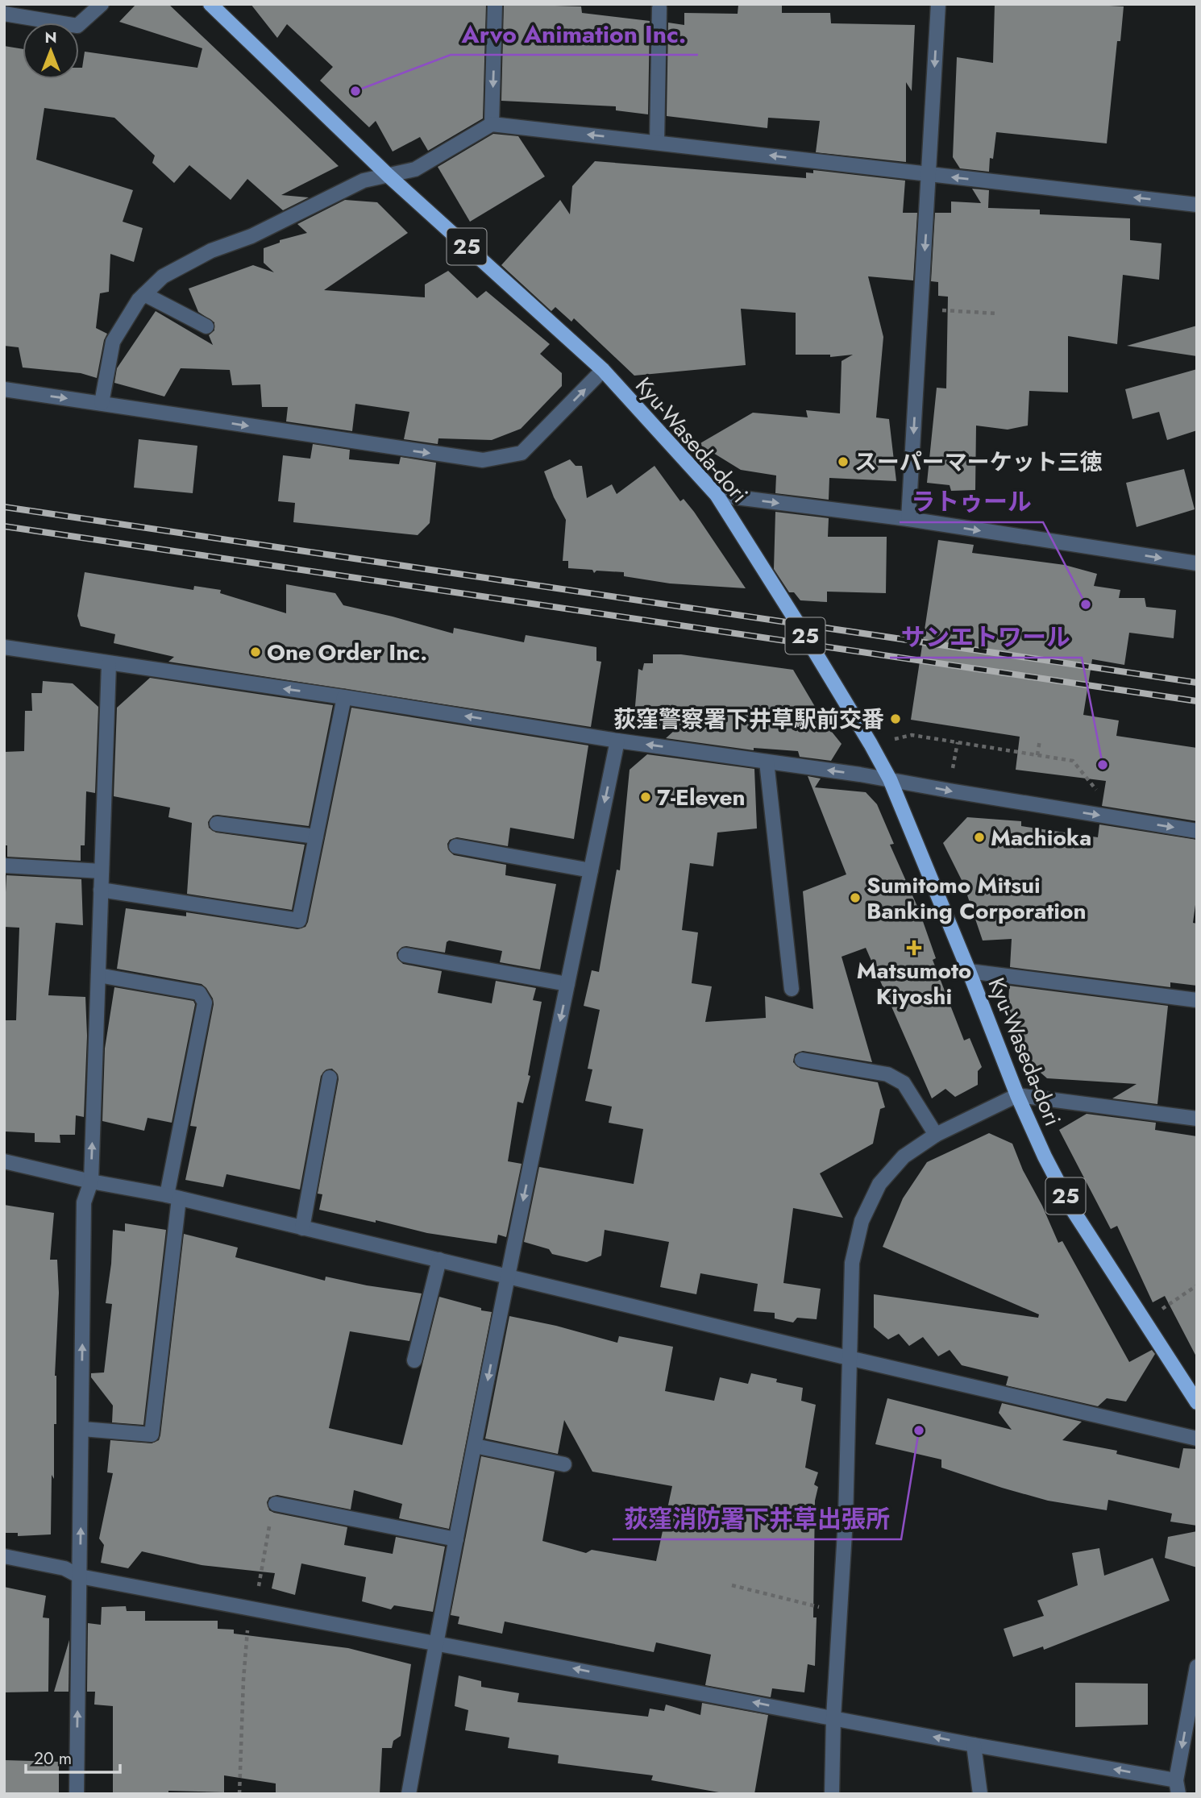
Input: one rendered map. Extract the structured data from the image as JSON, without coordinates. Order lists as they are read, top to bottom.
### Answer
{
  "streets": {
    "main road": ["25", "Kyu-Waseda-dori"]
  },
  "places": {
    "other": [
      "Arvo Animation Inc.",
      "スーパーマーケット三徳",
      "ラトゥール",
      "One Order Inc.",
      "荻窪警察署下井草駅前交番",
      "サンエトワール",
      "7-Eleven",
      "Machioka",
      "Sumitomo Mitsui Banking Corporation",
      "荻窪消防署下井草出張所"
    ],
    "health": ["Matsumoto Kiyoshi"]
  },
  "scale_bar": "20 m",
  "north": "top"
}
